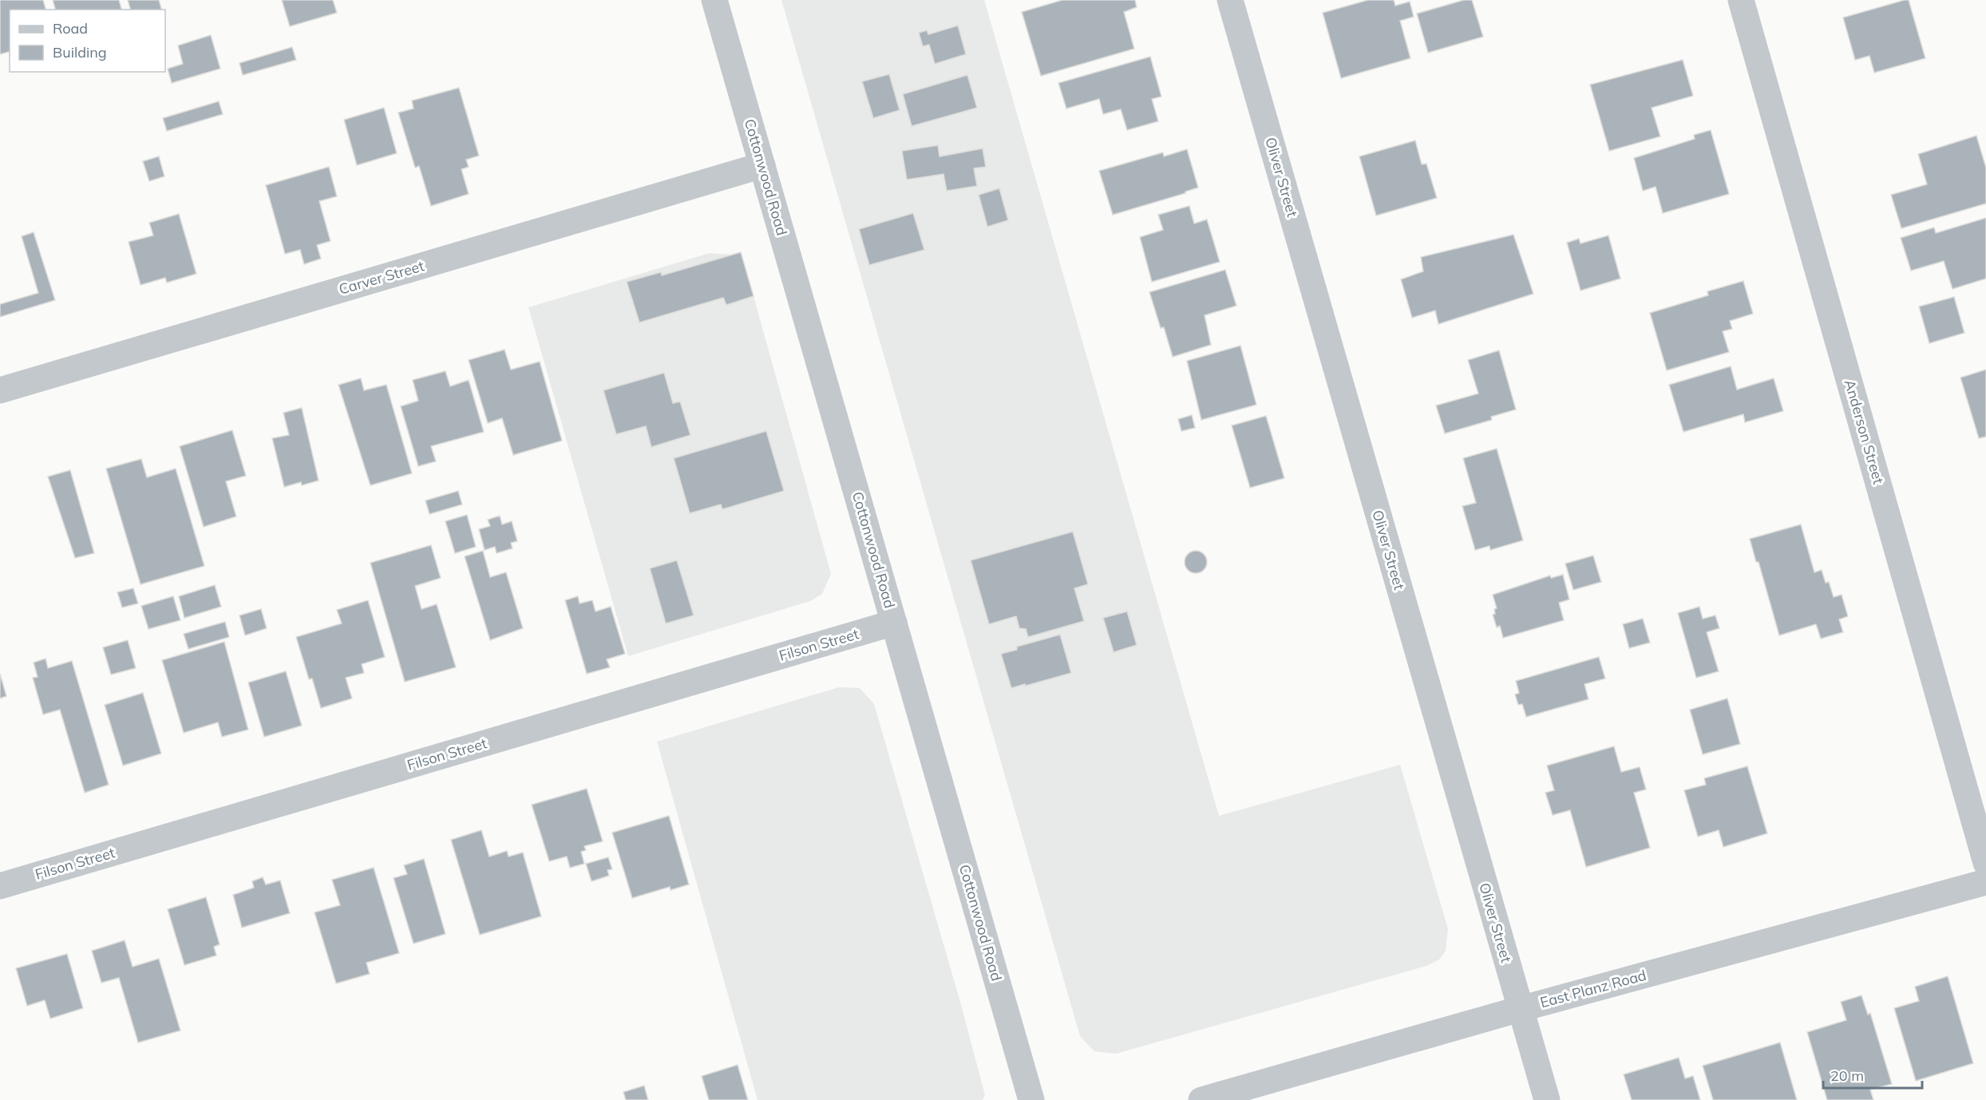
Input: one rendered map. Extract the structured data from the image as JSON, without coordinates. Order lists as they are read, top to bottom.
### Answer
{
  "streets": {
    "street": [
      "Cottonwood Road",
      "Oliver Street",
      "Carver Street",
      "Anderson Street",
      "Filson Street",
      "East Planz Road"
    ]
  },
  "crossings": [
    ["Cottonwood Road", "Carver Street"],
    ["Cottonwood Road", "Filson Street"],
    ["Oliver Street", "East Planz Road"]
  ],
  "legend": ["Road", "Building"],
  "scale_bar": "20 m"
}
